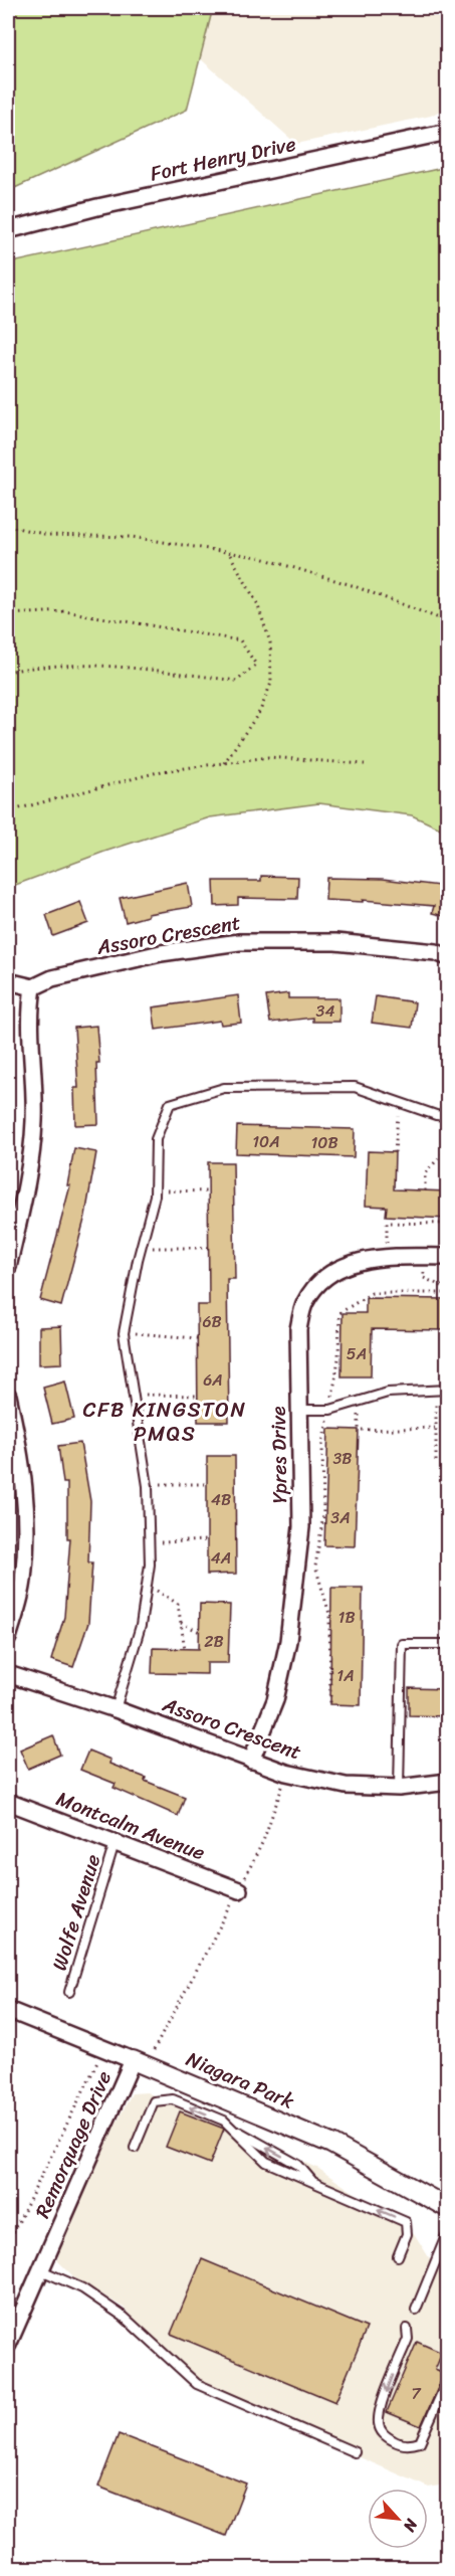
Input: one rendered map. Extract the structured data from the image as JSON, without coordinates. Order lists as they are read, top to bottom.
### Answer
{
  "streets": {
    "street": [
      "Fort Henry Drive",
      "Assoro Crescent",
      "Ypres Drive",
      "Montcalm Avenue",
      "Niagara Park",
      "Remorquage Drive"
    ],
    "lane": ["Wolfe Avenue"]
  },
  "crossings": [
    ["Assoro Crescent", "Ypres Drive"],
    ["Montcalm Avenue", "Wolfe Avenue"],
    ["Niagara Park", "Remorquage Drive"]
  ],
  "districts": ["CFB KINGSTON PMQS"],
  "house_numbers": [
    "34",
    "10A",
    "10B",
    "6B",
    "5A",
    "6A",
    "3B",
    "4B",
    "3A",
    "4A",
    "1B",
    "2B",
    "1A",
    "7"
  ],
  "north": "bottom right"
}
